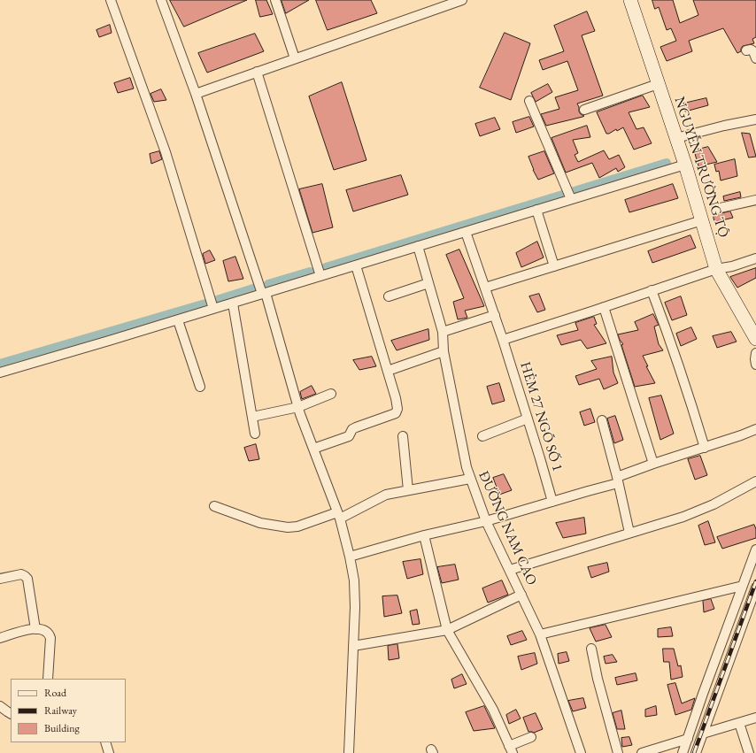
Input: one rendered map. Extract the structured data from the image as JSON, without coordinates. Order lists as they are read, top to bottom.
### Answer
{
  "streets": {
    "main road": ["NGUYỄN TRƯỜNG TỘ"],
    "street": ["HẺM 27 NGÕ SỐ 1", "ĐƯỜNG NAM CAO"]
  },
  "legend": ["Road", "Railway", "Building"]
}
